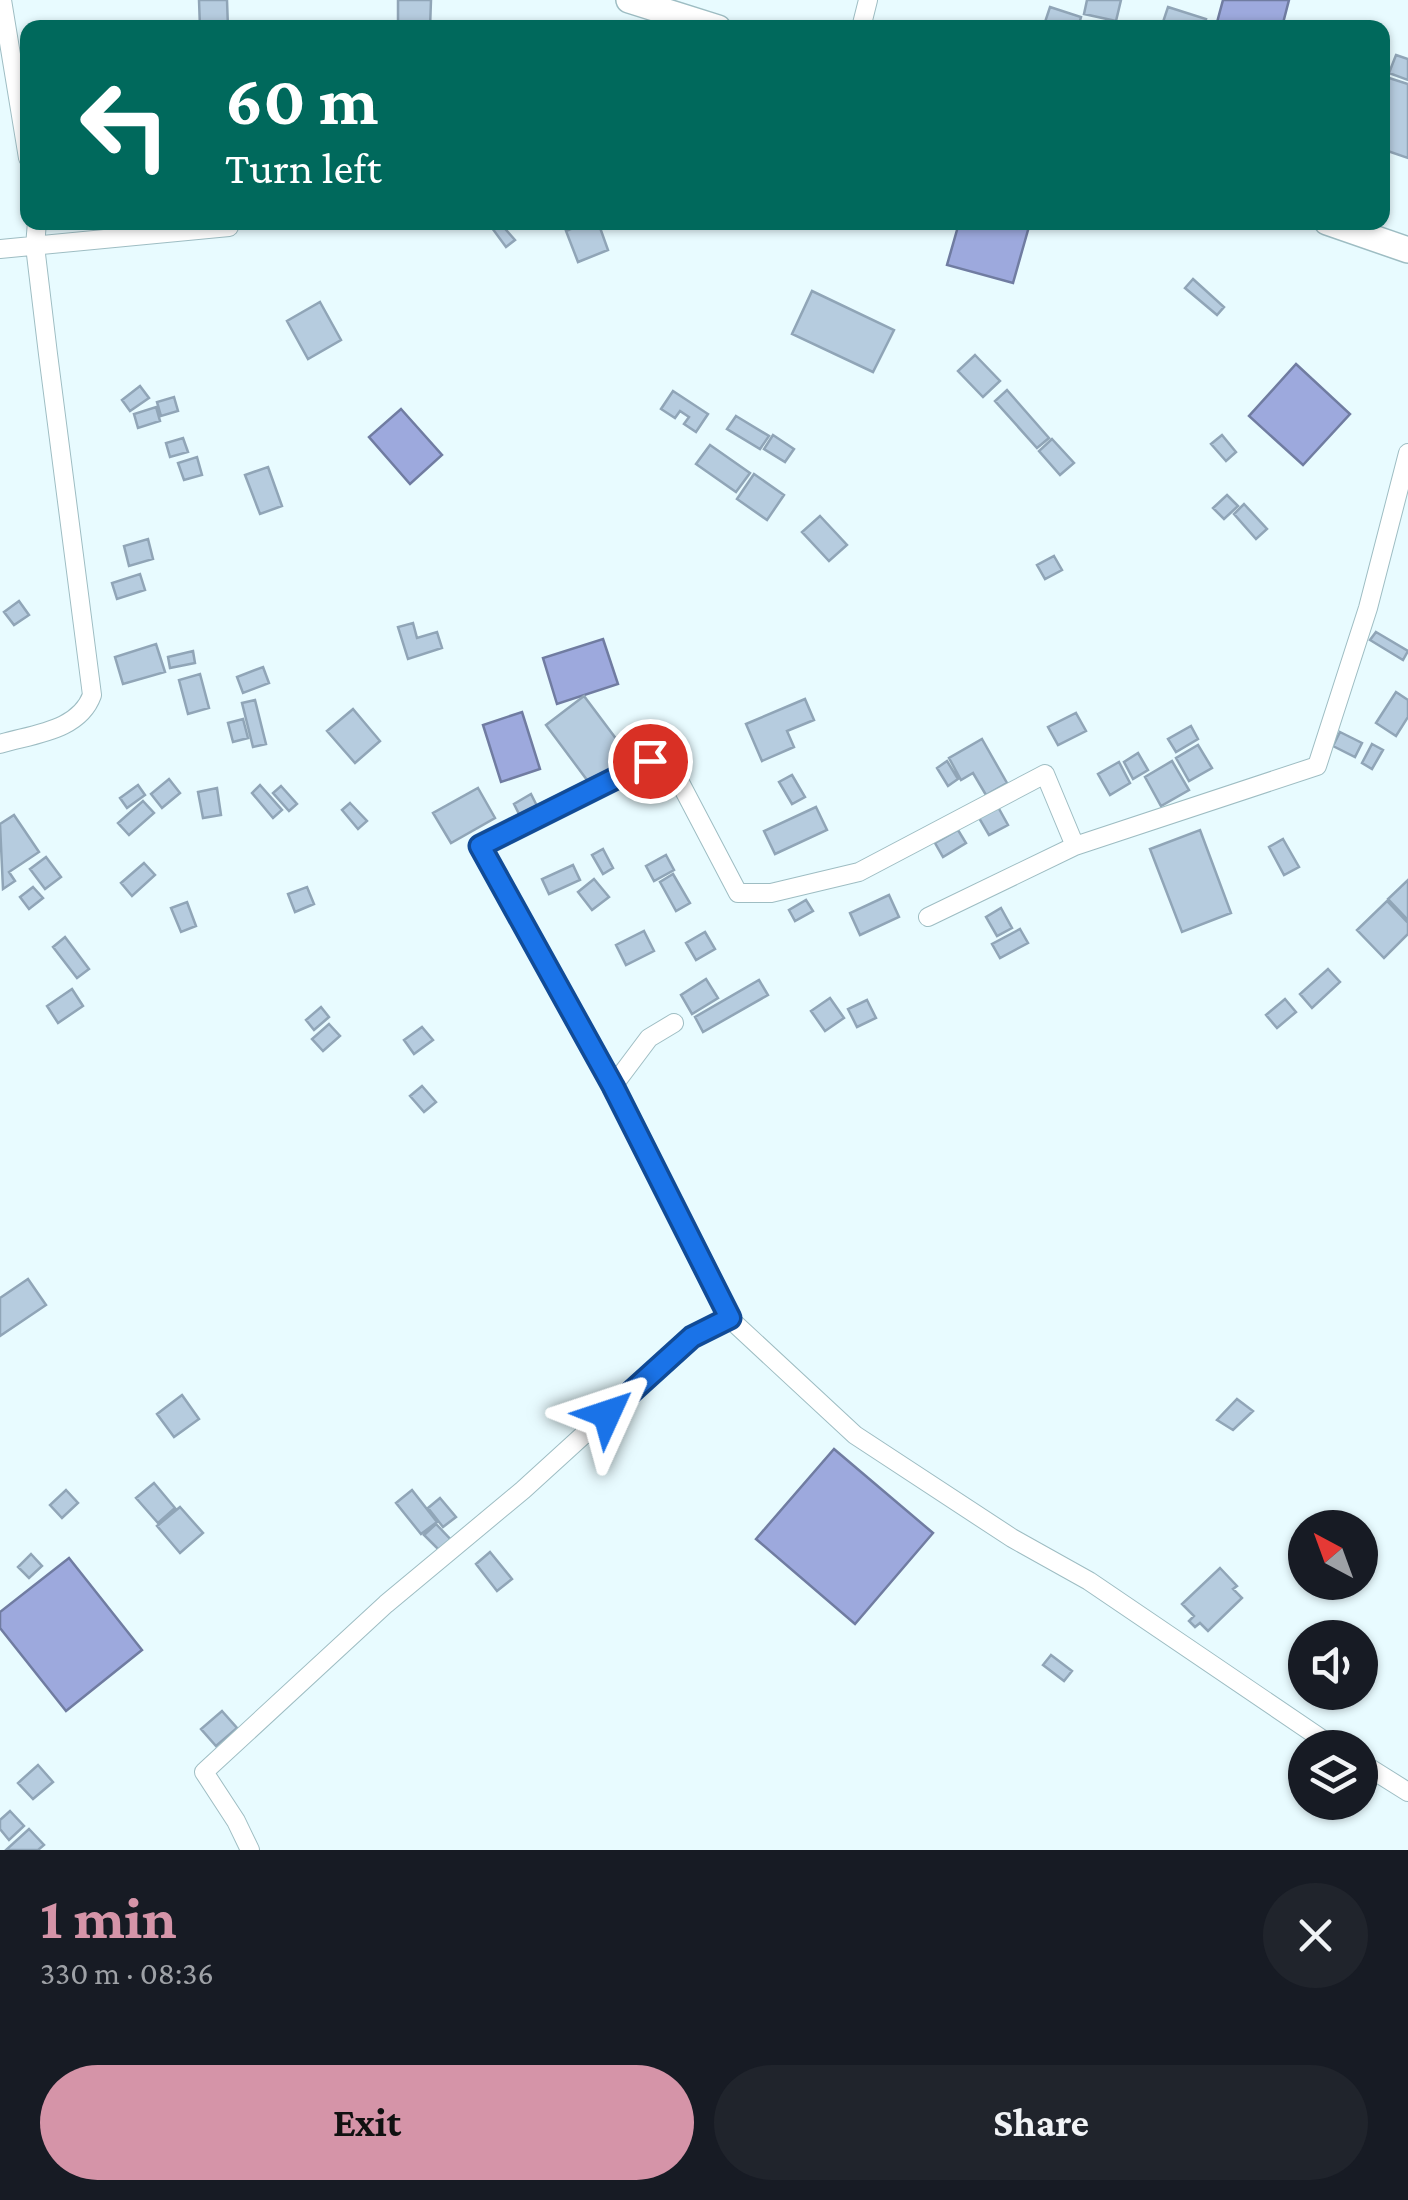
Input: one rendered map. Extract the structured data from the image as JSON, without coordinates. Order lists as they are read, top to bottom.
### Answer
{
  "north": "top left",
  "page": {
    "turn": ["60 m", "Turn left"],
    "heading": ["1 min", "330 m · 08:36"],
    "buttons": ["Exit", "Share"]
  }
}
